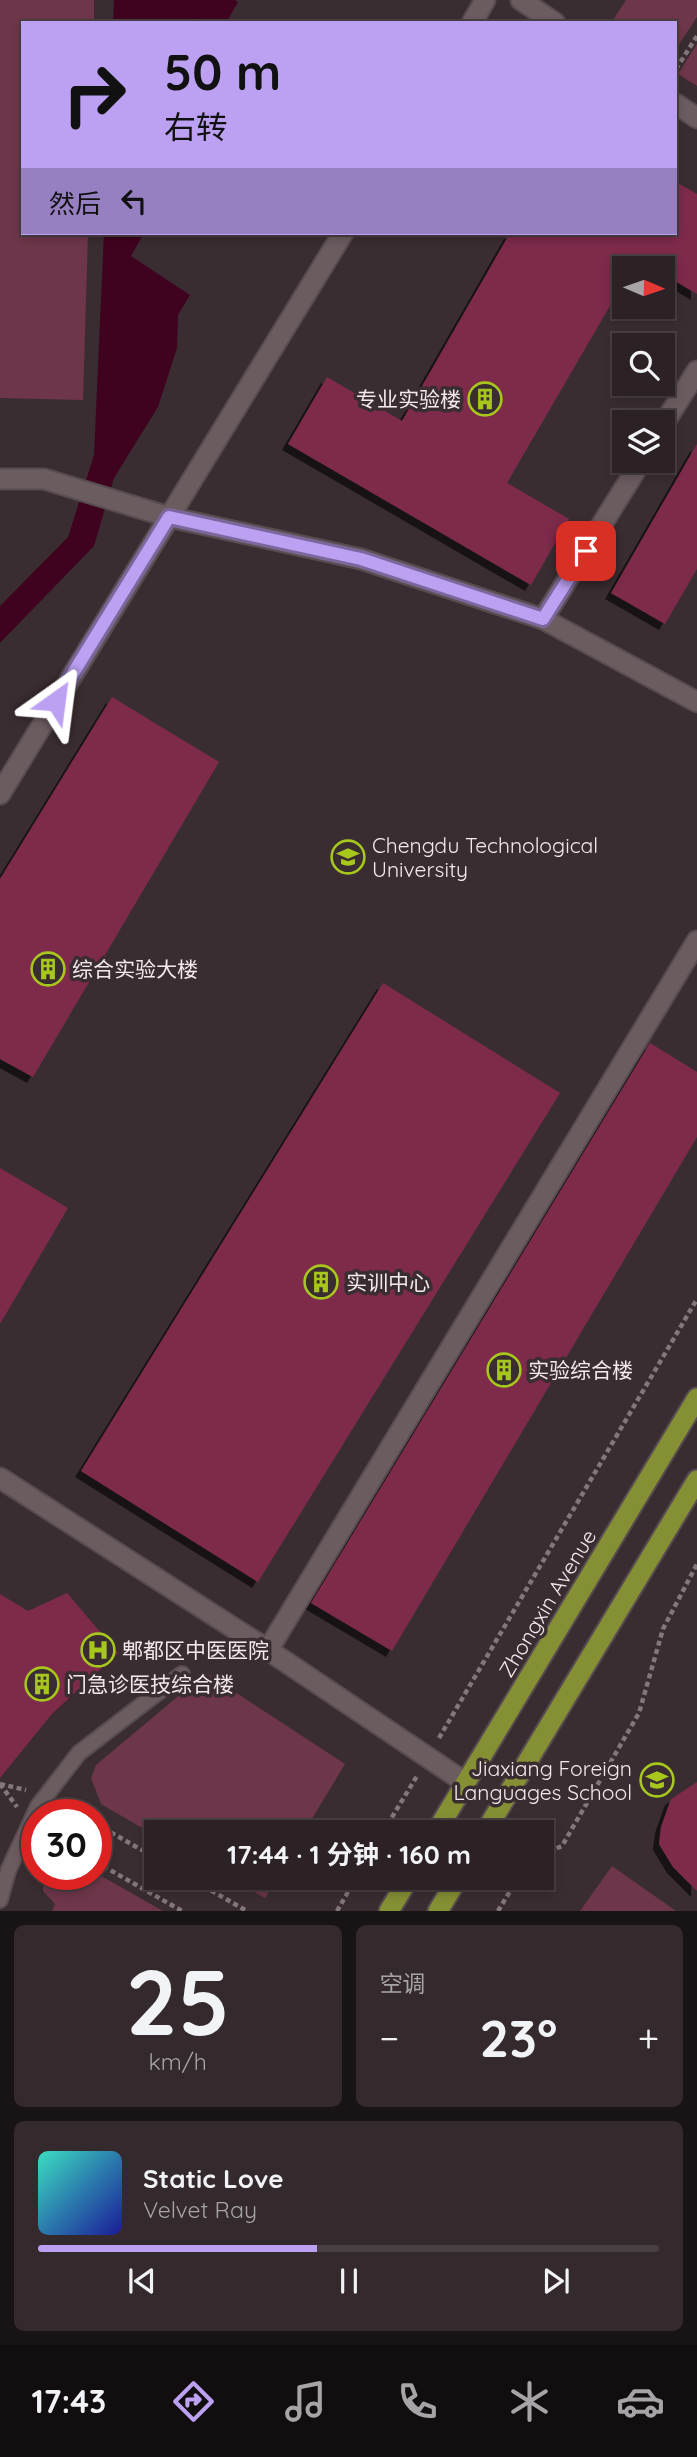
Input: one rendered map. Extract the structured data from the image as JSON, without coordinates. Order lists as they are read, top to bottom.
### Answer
{
  "streets": {
    "main road": ["Zhongxin Avenue"]
  },
  "places": {
    "building": [
      "专业实验楼",
      "综合实验大楼",
      "实训中心",
      "实验综合楼",
      "门急诊医技综合楼"
    ],
    "school or university": ["Chengdu Technological University", "Jiaxiang Foreign Languages School"],
    "hospital": ["郫都区中医医院"]
  },
  "north": "right",
  "page": {
    "turn": ["50 m", "右转"],
    "then": "然后",
    "limit": "30",
    "trip": "17:44 · 1 分钟 · 160 m",
    "tile": [
      ["25", "km/h"],
      "空调"
    ],
    "heat": ["−", "23°", "+"],
    "song": ["Static Love", "Velvet Ray"],
    "tabs": "17:43"
  }
}
